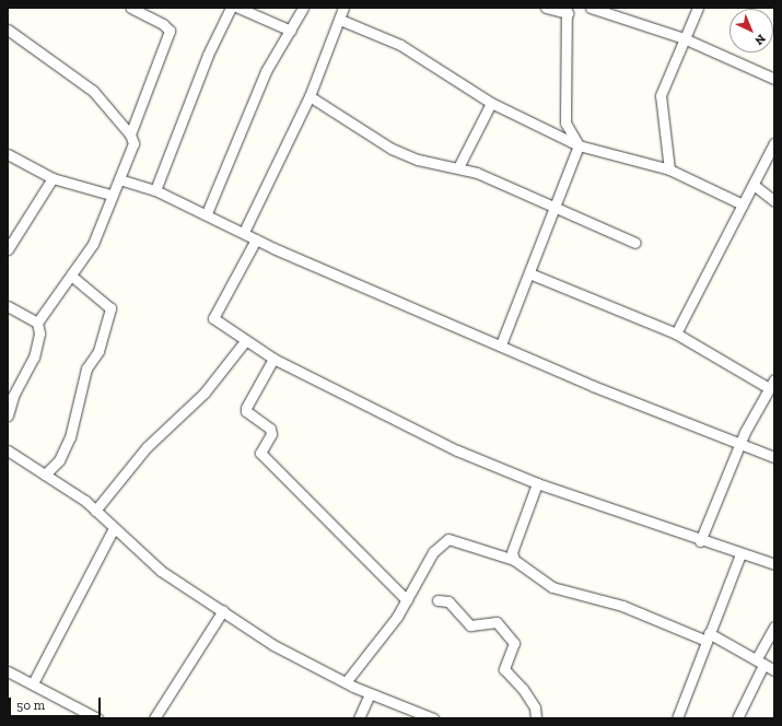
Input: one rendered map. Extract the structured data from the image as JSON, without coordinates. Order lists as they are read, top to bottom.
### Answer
{
  "scale_bar": "50 m",
  "north": "bottom right"
}
